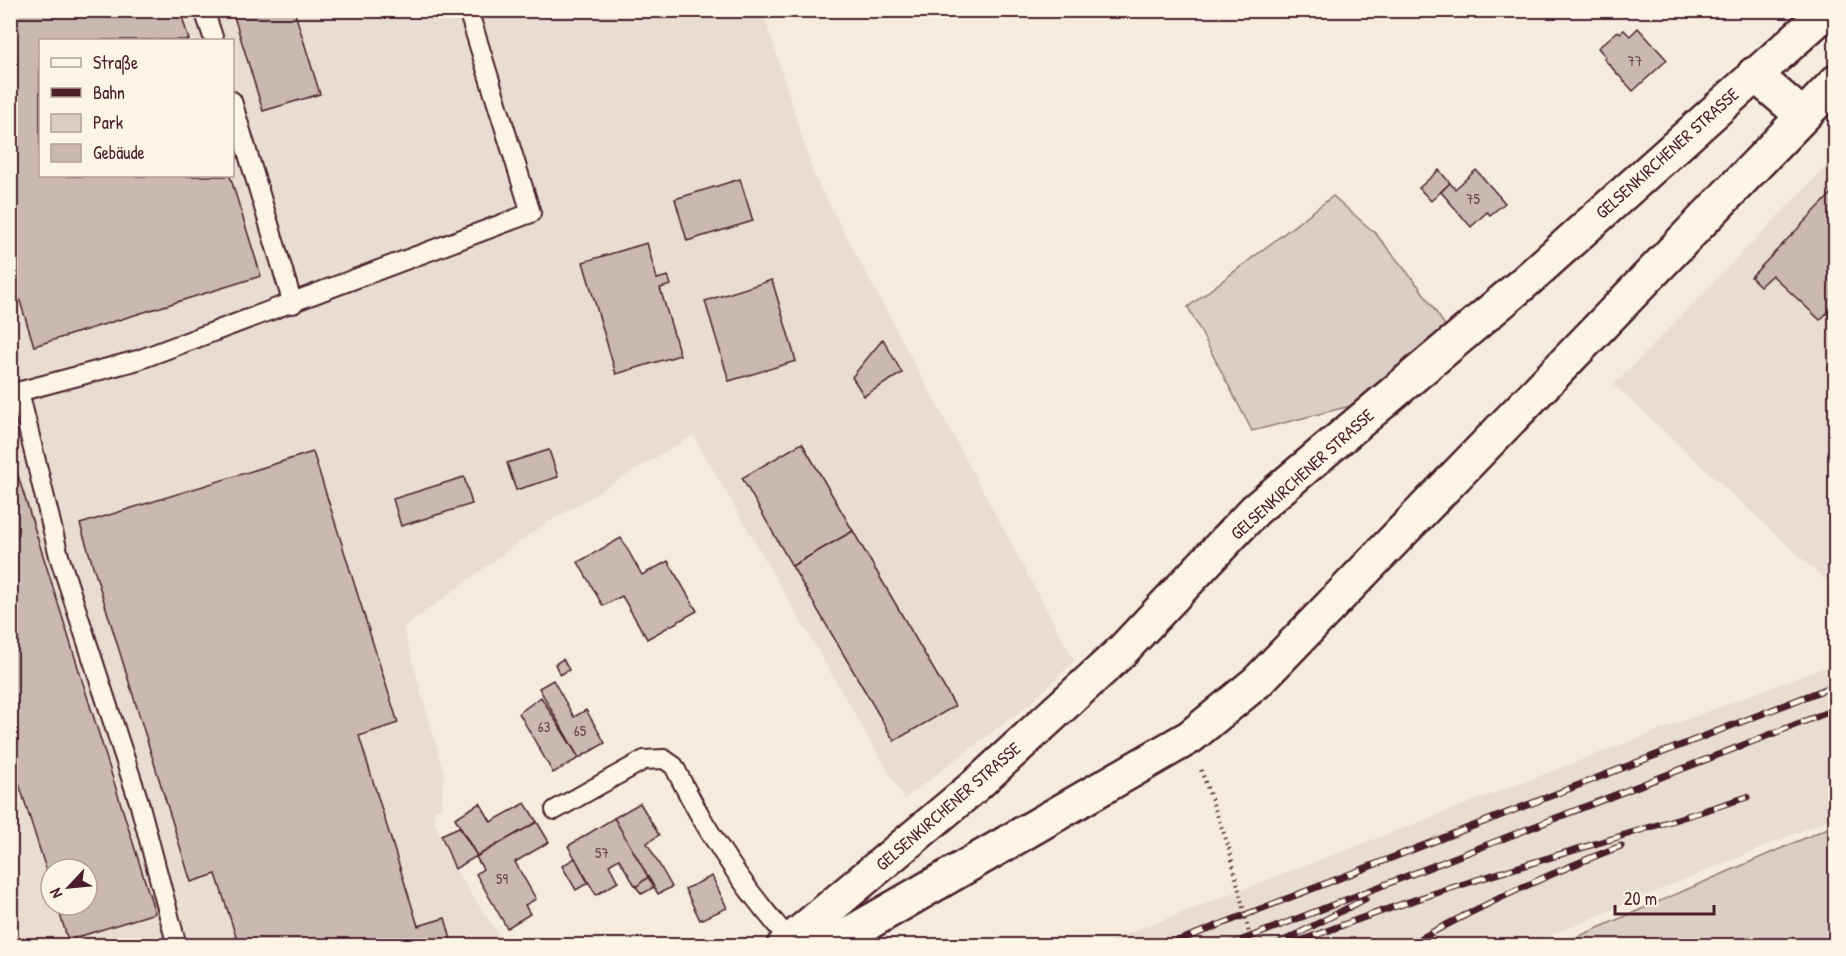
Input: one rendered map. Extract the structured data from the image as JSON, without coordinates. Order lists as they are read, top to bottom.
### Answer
{
  "streets": {
    "street": ["GELSENKIRCHENER STRASSE"]
  },
  "house_numbers": [
    "77",
    "75",
    "63",
    "65",
    "57",
    "59"
  ],
  "legend": [
    "Straße",
    "Bahn",
    "Park",
    "Gebäude"
  ],
  "scale_bar": "20 m",
  "north": "bottom left"
}
